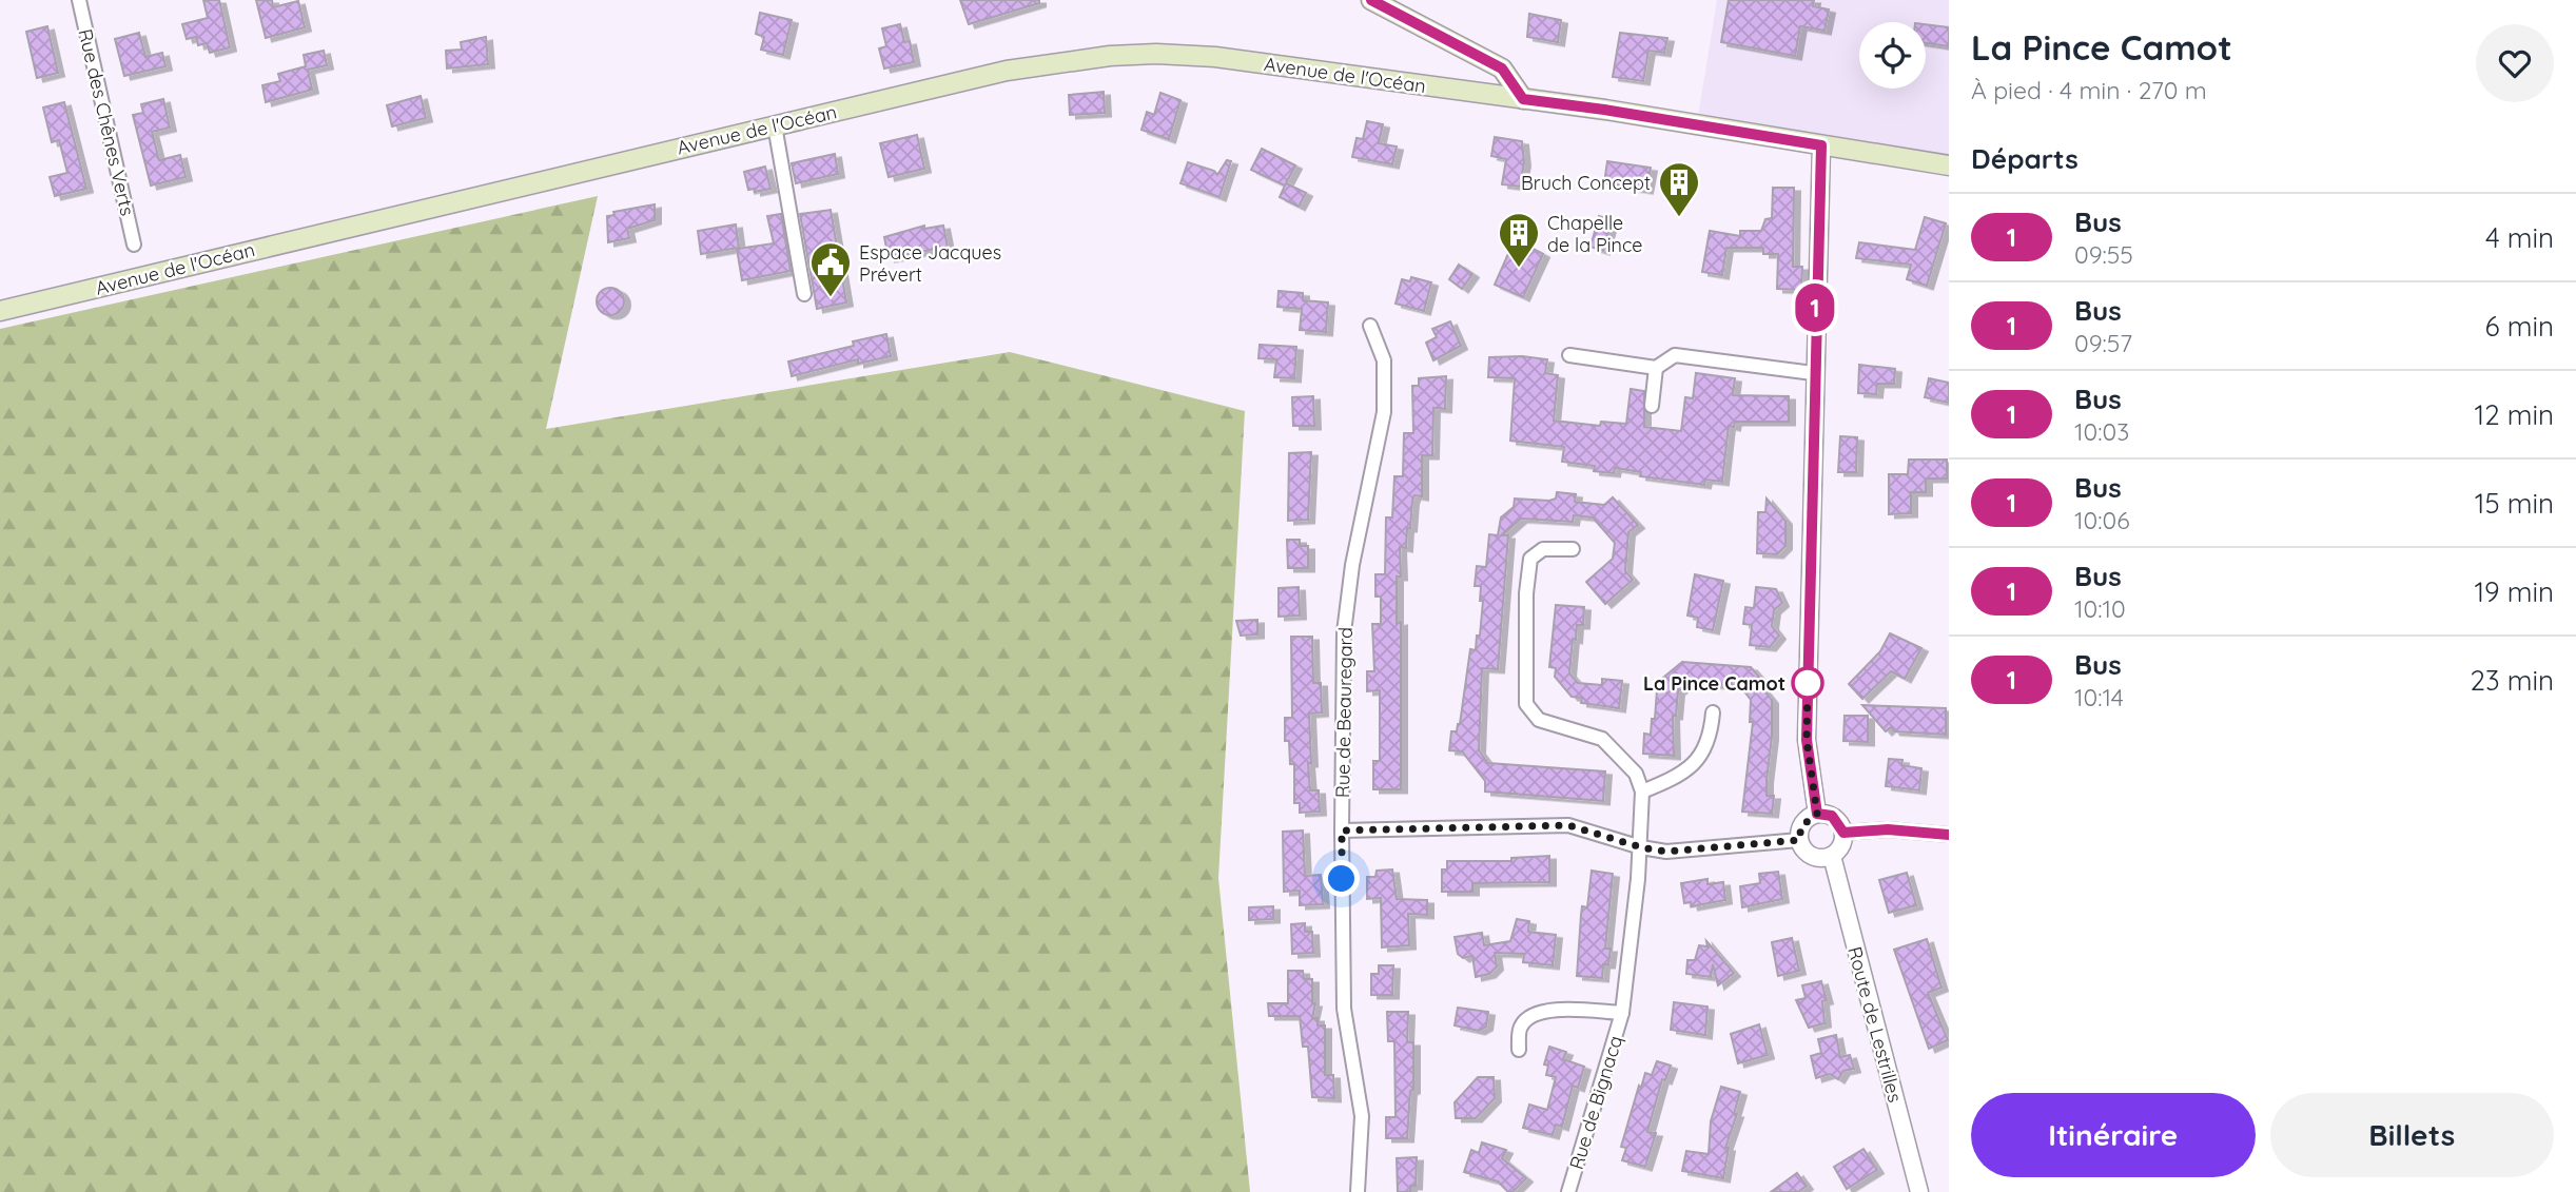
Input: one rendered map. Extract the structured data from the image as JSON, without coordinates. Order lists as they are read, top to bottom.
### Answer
{
  "streets": {
    "main road": ["Avenue de l'Océan"],
    "street": [
      "Rue des Chênes Verts",
      "Rue de Beauregard",
      "Route de Lestrilles",
      "Rue de Bignacq"
    ]
  },
  "places": {
    "building": ["Bruch Concept", "Chapelle de la Pince"],
    "public building": ["Espace Jacques Prévert"],
    "other": ["La Pince Camot"]
  },
  "lines": ["bus line 1"],
  "page": {
    "on_map": "1",
    "heading": [
      ["La Pince Camot", "À pied · 4 min · 270 m"],
      "Départs"
    ],
    "list": [
      {
        "mark": "1",
        "name": "Bus",
        "note": "09:55",
        "value": "4 min"
      },
      {
        "mark": "1",
        "name": "Bus",
        "note": "09:57",
        "value": "6 min"
      },
      {
        "mark": "1",
        "name": "Bus",
        "note": "10:03",
        "value": "12 min"
      },
      {
        "mark": "1",
        "name": "Bus",
        "note": "10:06",
        "value": "15 min"
      },
      {
        "mark": "1",
        "name": "Bus",
        "note": "10:10",
        "value": "19 min"
      },
      {
        "mark": "1",
        "name": "Bus",
        "note": "10:14",
        "value": "23 min"
      }
    ],
    "buttons": ["Itinéraire", "Billets"]
  }
}
